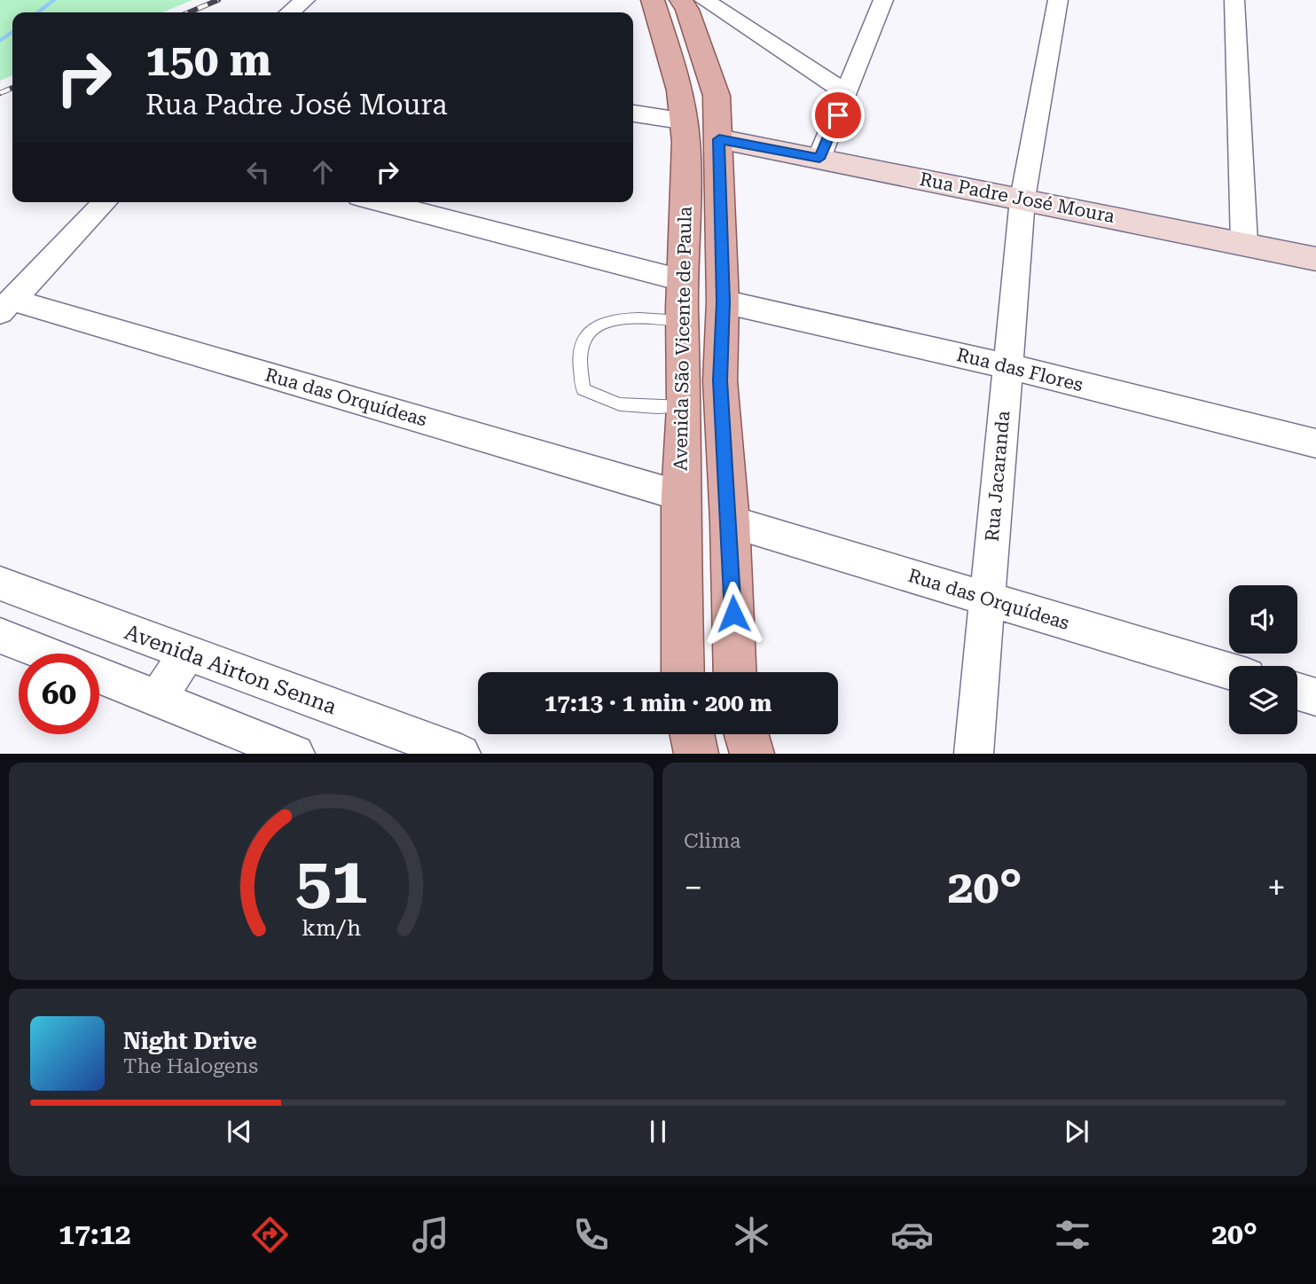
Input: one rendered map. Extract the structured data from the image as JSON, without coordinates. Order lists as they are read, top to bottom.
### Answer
{
  "streets": {
    "main road": ["Avenida São Vicente de Paula"],
    "street": [
      "Rua Padre José Moura",
      "Rua das Flores",
      "Rua das Orquídeas",
      "Rua Jacaranda",
      "Avenida Airton Senna"
    ]
  },
  "crossings": [
    ["Rua Padre José Moura", "Avenida São Vicente de Paula"],
    ["Rua Padre José Moura", "Rua Jacaranda"],
    ["Avenida São Vicente de Paula", "Rua das Flores"],
    ["Avenida São Vicente de Paula", "Rua das Orquídeas"],
    ["Rua das Flores", "Rua Jacaranda"],
    ["Rua das Orquídeas", "Rua Jacaranda"]
  ],
  "page": {
    "turn": ["150 m", "Rua Padre José Moura"],
    "limit": "60",
    "trip": "17:13 · 1 min · 200 m",
    "tile": "Clima",
    "heat": ["−", "20°", "+"],
    "song": ["Night Drive", "The Halogens"],
    "tabs": ["17:12", "20°"],
    "gauge": ["51", "km/h"]
  }
}
